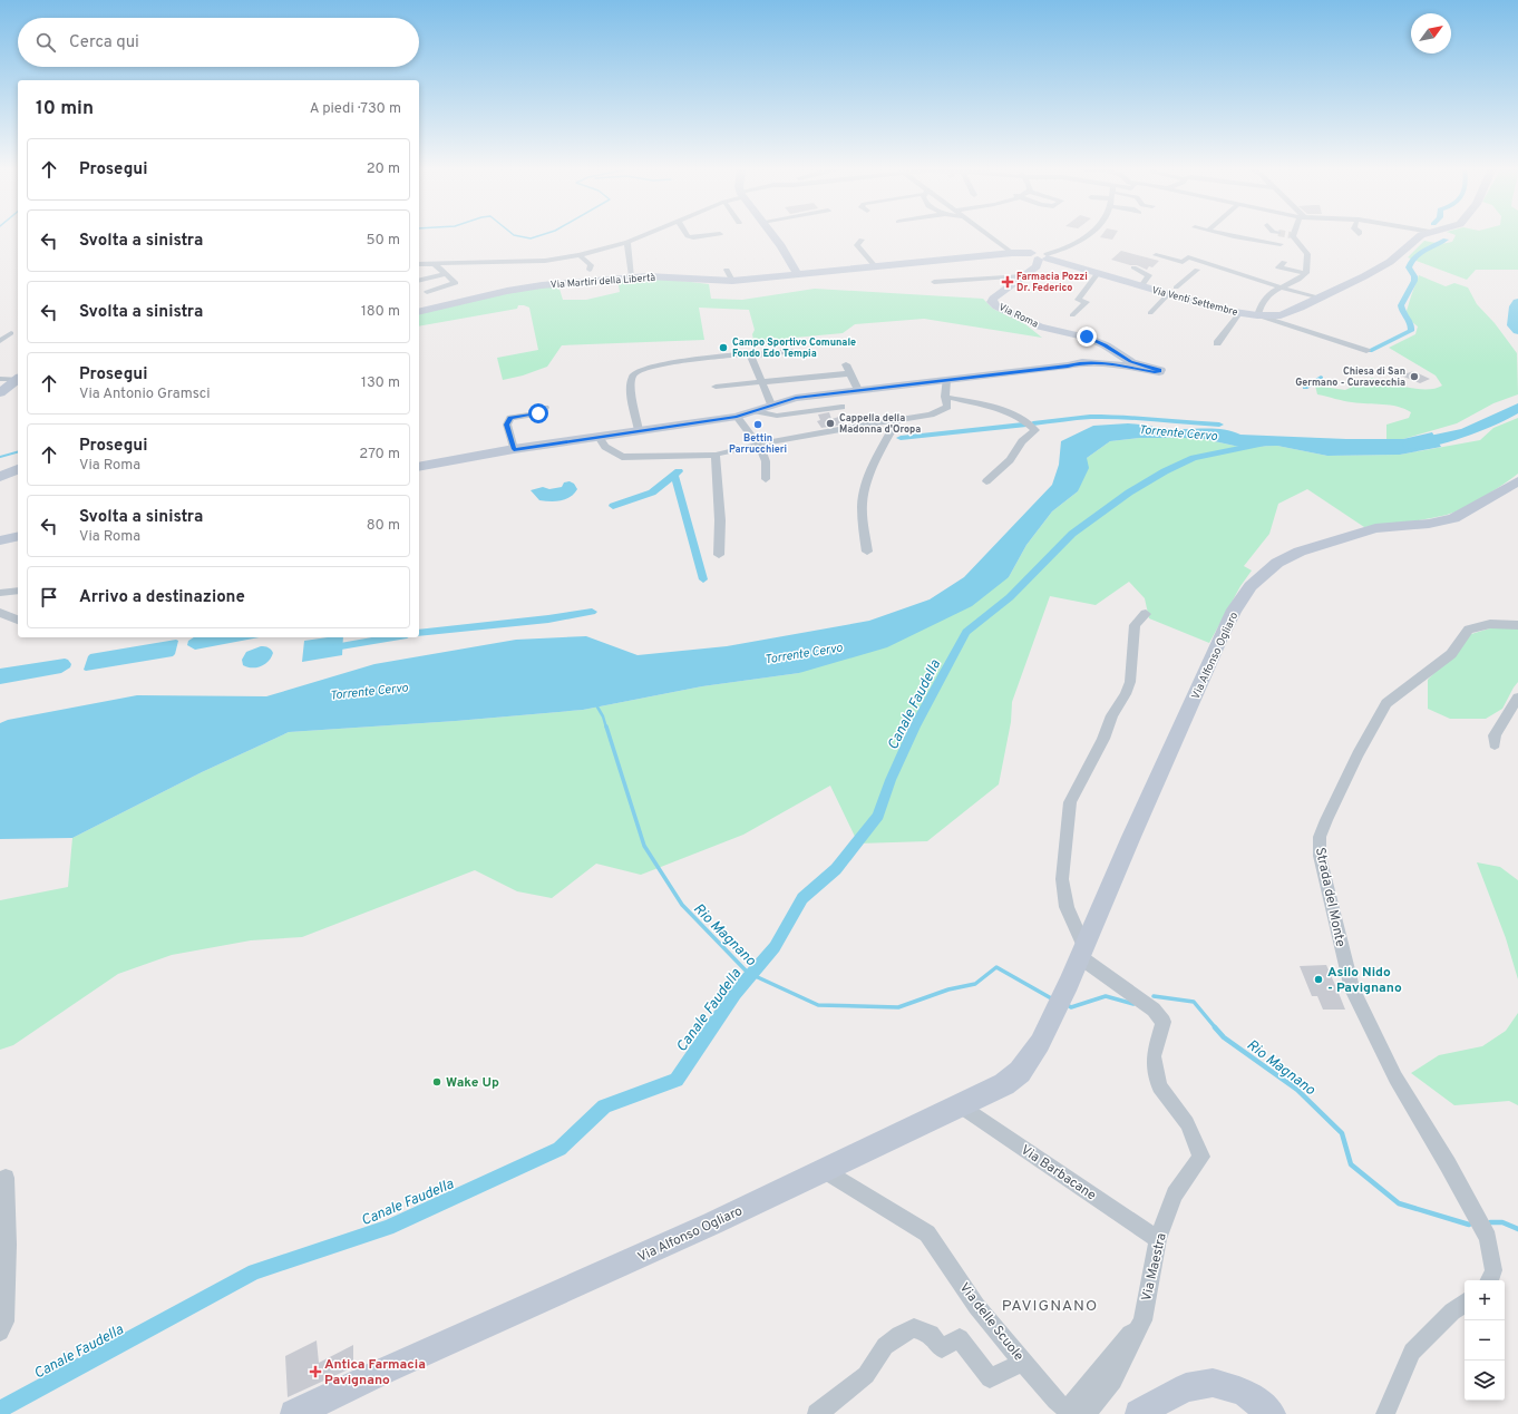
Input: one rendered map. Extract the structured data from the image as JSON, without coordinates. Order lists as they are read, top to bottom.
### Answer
{
  "streets": {
    "street": [
      "Via Martiri della Libertà",
      "Via Venti Settembre",
      "Via Roma",
      "Via Alfonso Ogliaro",
      "Strada del Monte",
      "Via Barbacane",
      "Via Maestra",
      "Via delle Scuole"
    ]
  },
  "crossings": [
    ["Via Martiri della Libertà", "Via Venti Settembre"],
    ["Via Martiri della Libertà", "Via Roma"],
    ["Via Venti Settembre", "Via Roma"],
    ["Via Alfonso Ogliaro", "Via Barbacane"],
    ["Via Alfonso Ogliaro", "Via Maestra"],
    ["Via Alfonso Ogliaro", "Via delle Scuole"],
    ["Via Barbacane", "Via Maestra"],
    ["Via Maestra", "Via delle Scuole"]
  ],
  "districts": ["PAVIGNANO"],
  "water": ["Torrente Cervo", "Canale Faudella", "Rio Magnano"],
  "places": {
    "health": ["Farmacia Pozzi Dr. Federico", "Antica Farmacia Pavignano"],
    "other": [
      "Campo Sportivo Comunale Fondo Edo Tempia",
      "Chiesa di San Germano - Curavecchia",
      "Cappella della Madonna d'Oropa",
      "Bettin Parrucchieri",
      "Asilo Nido - Pavignano",
      "Wake Up"
    ]
  },
  "north": "top right",
  "page": {
    "search": "Cerca qui",
    "heading": ["10 min", "A piedi · 730 m"],
    "list": [
      ["Prosegui", "20 m"],
      ["Svolta a sinistra", "50 m"],
      ["Svolta a sinistra", "180 m"],
      ["Prosegui", "Via Antonio Gramsci", "130 m"],
      ["Prosegui", "Via Roma", "270 m"],
      ["Svolta a sinistra", "Via Roma", "80 m"],
      "Arrivo a destinazione"
    ],
    "map_buttons": ["+", "−"]
  }
}
